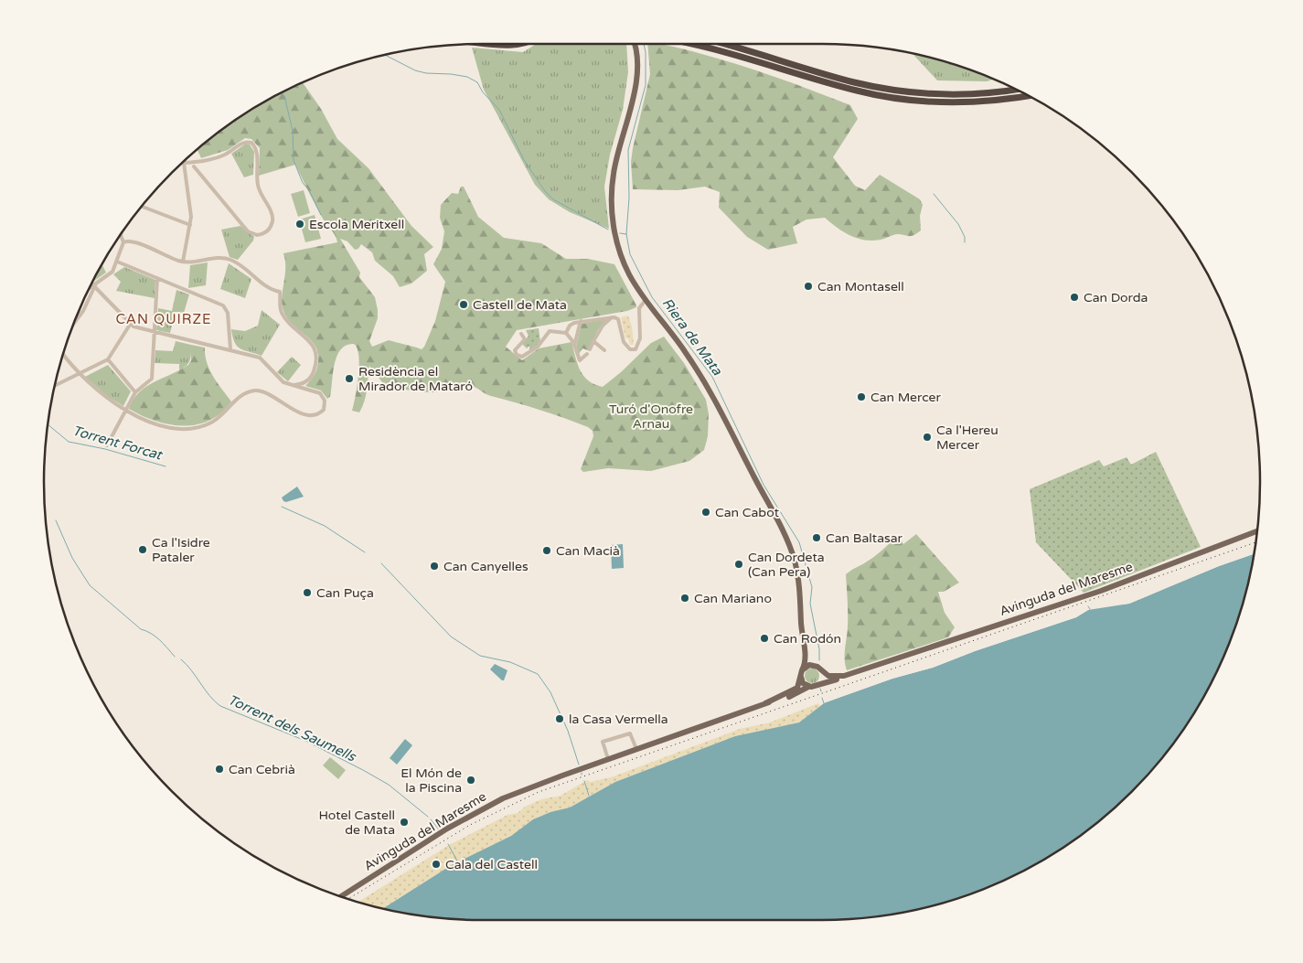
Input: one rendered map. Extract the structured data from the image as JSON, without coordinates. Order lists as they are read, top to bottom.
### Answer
{
  "streets": {
    "main road": ["Avinguda del Maresme"]
  },
  "districts": ["CAN QUIRZE"],
  "water": ["Riera de Mata", "Torrent Forcat", "Torrent dels Saumells"],
  "parks": ["Turó d'Onofre Arnau"],
  "places": [
    "Escola Meritxell",
    "Can Montasell",
    "Can Dorda",
    "Castell de Mata",
    "Residència el Mirador de Mataró",
    "Can Mercer",
    "Ca l'Hereu Mercer",
    "Can Cabot",
    "Can Baltasar",
    "Ca l'Isidre Pataler",
    "Can Macià",
    "Can Dordeta (Can Pera)",
    "Can Canyelles",
    "Can Puça",
    "Can Mariano",
    "Can Rodón",
    "la Casa Vermella",
    "Can Cebrià",
    "El Món de la Piscina",
    "Hotel Castell de Mata",
    "Cala del Castell"
  ]
}
